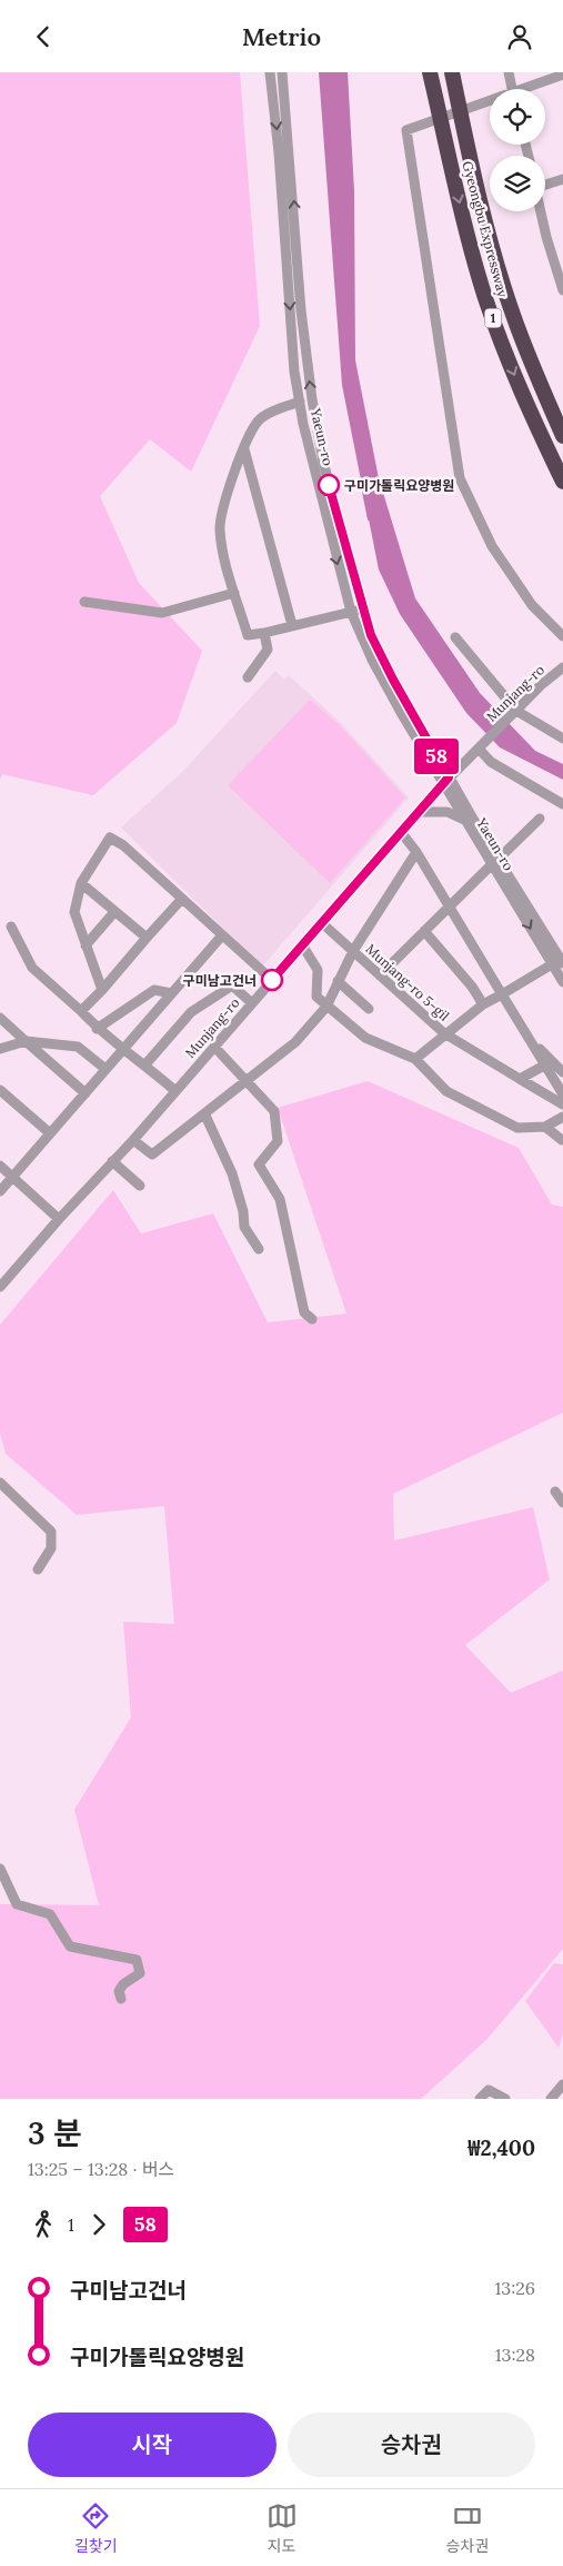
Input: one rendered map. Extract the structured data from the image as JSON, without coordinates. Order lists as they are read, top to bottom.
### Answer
{
  "streets": {
    "highway": ["Gyeongbu Expressway", "1"],
    "street": ["Yaeun-ro", "Munjang-ro", "Munjang-ro 5-gil"]
  },
  "crossings": [
    ["Yaeun-ro", "Munjang-ro"],
    ["Munjang-ro", "Munjang-ro 5-gil"]
  ],
  "places": ["구미가톨릭요양병원", "구미남고건너"],
  "lines": ["bus line 58"],
  "page": {
    "header": "Metrio",
    "on_map": "58",
    "heading": ["3 분", "13:25 – 13:28 · 버스", "₩2,400"],
    "legs": ["1", "58"],
    "list": [
      {
        "name": "구미남고건너",
        "value": "13:26"
      },
      {
        "name": "구미가톨릭요양병원",
        "value": "13:28"
      }
    ],
    "buttons": ["시작", "승차권"],
    "tabs": ["길찾기", "지도", "승차권"]
  }
}
